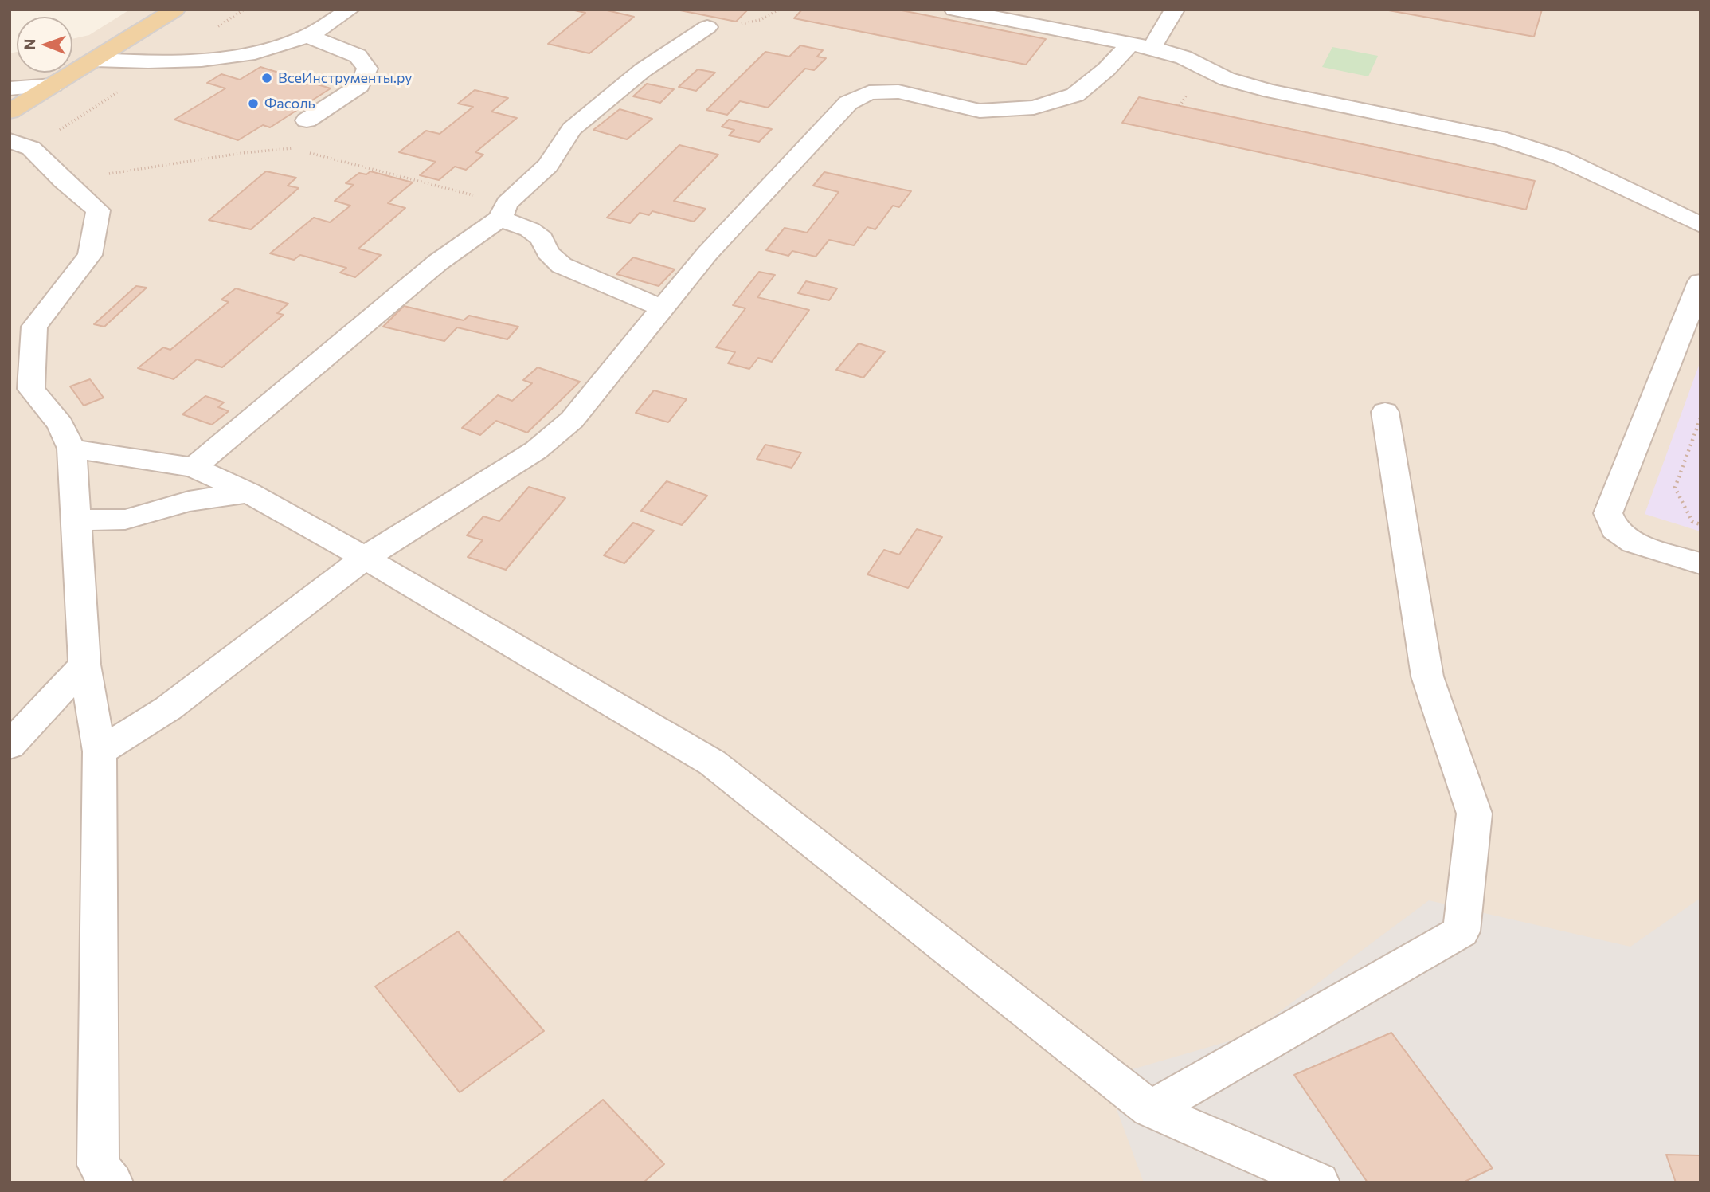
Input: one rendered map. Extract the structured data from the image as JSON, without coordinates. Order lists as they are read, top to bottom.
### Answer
{
  "places": ["ВсеИнструменты.ру", "Фасоль"],
  "north": "left"
}
